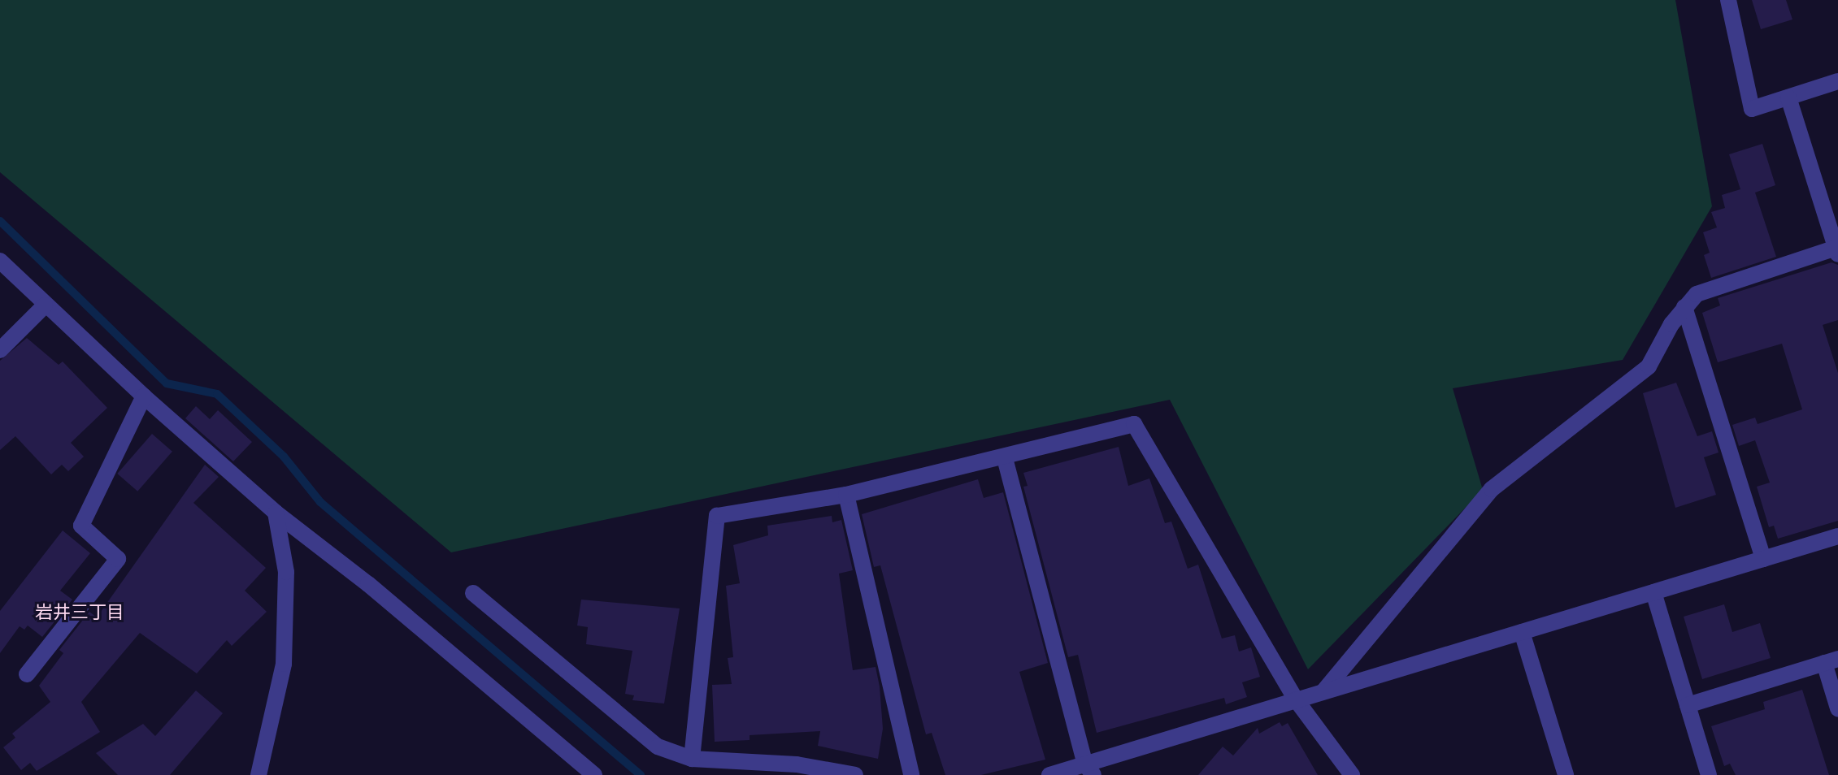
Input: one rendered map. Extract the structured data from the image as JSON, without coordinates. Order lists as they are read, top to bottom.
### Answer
{
  "districts": ["岩井三丁目"]
}
